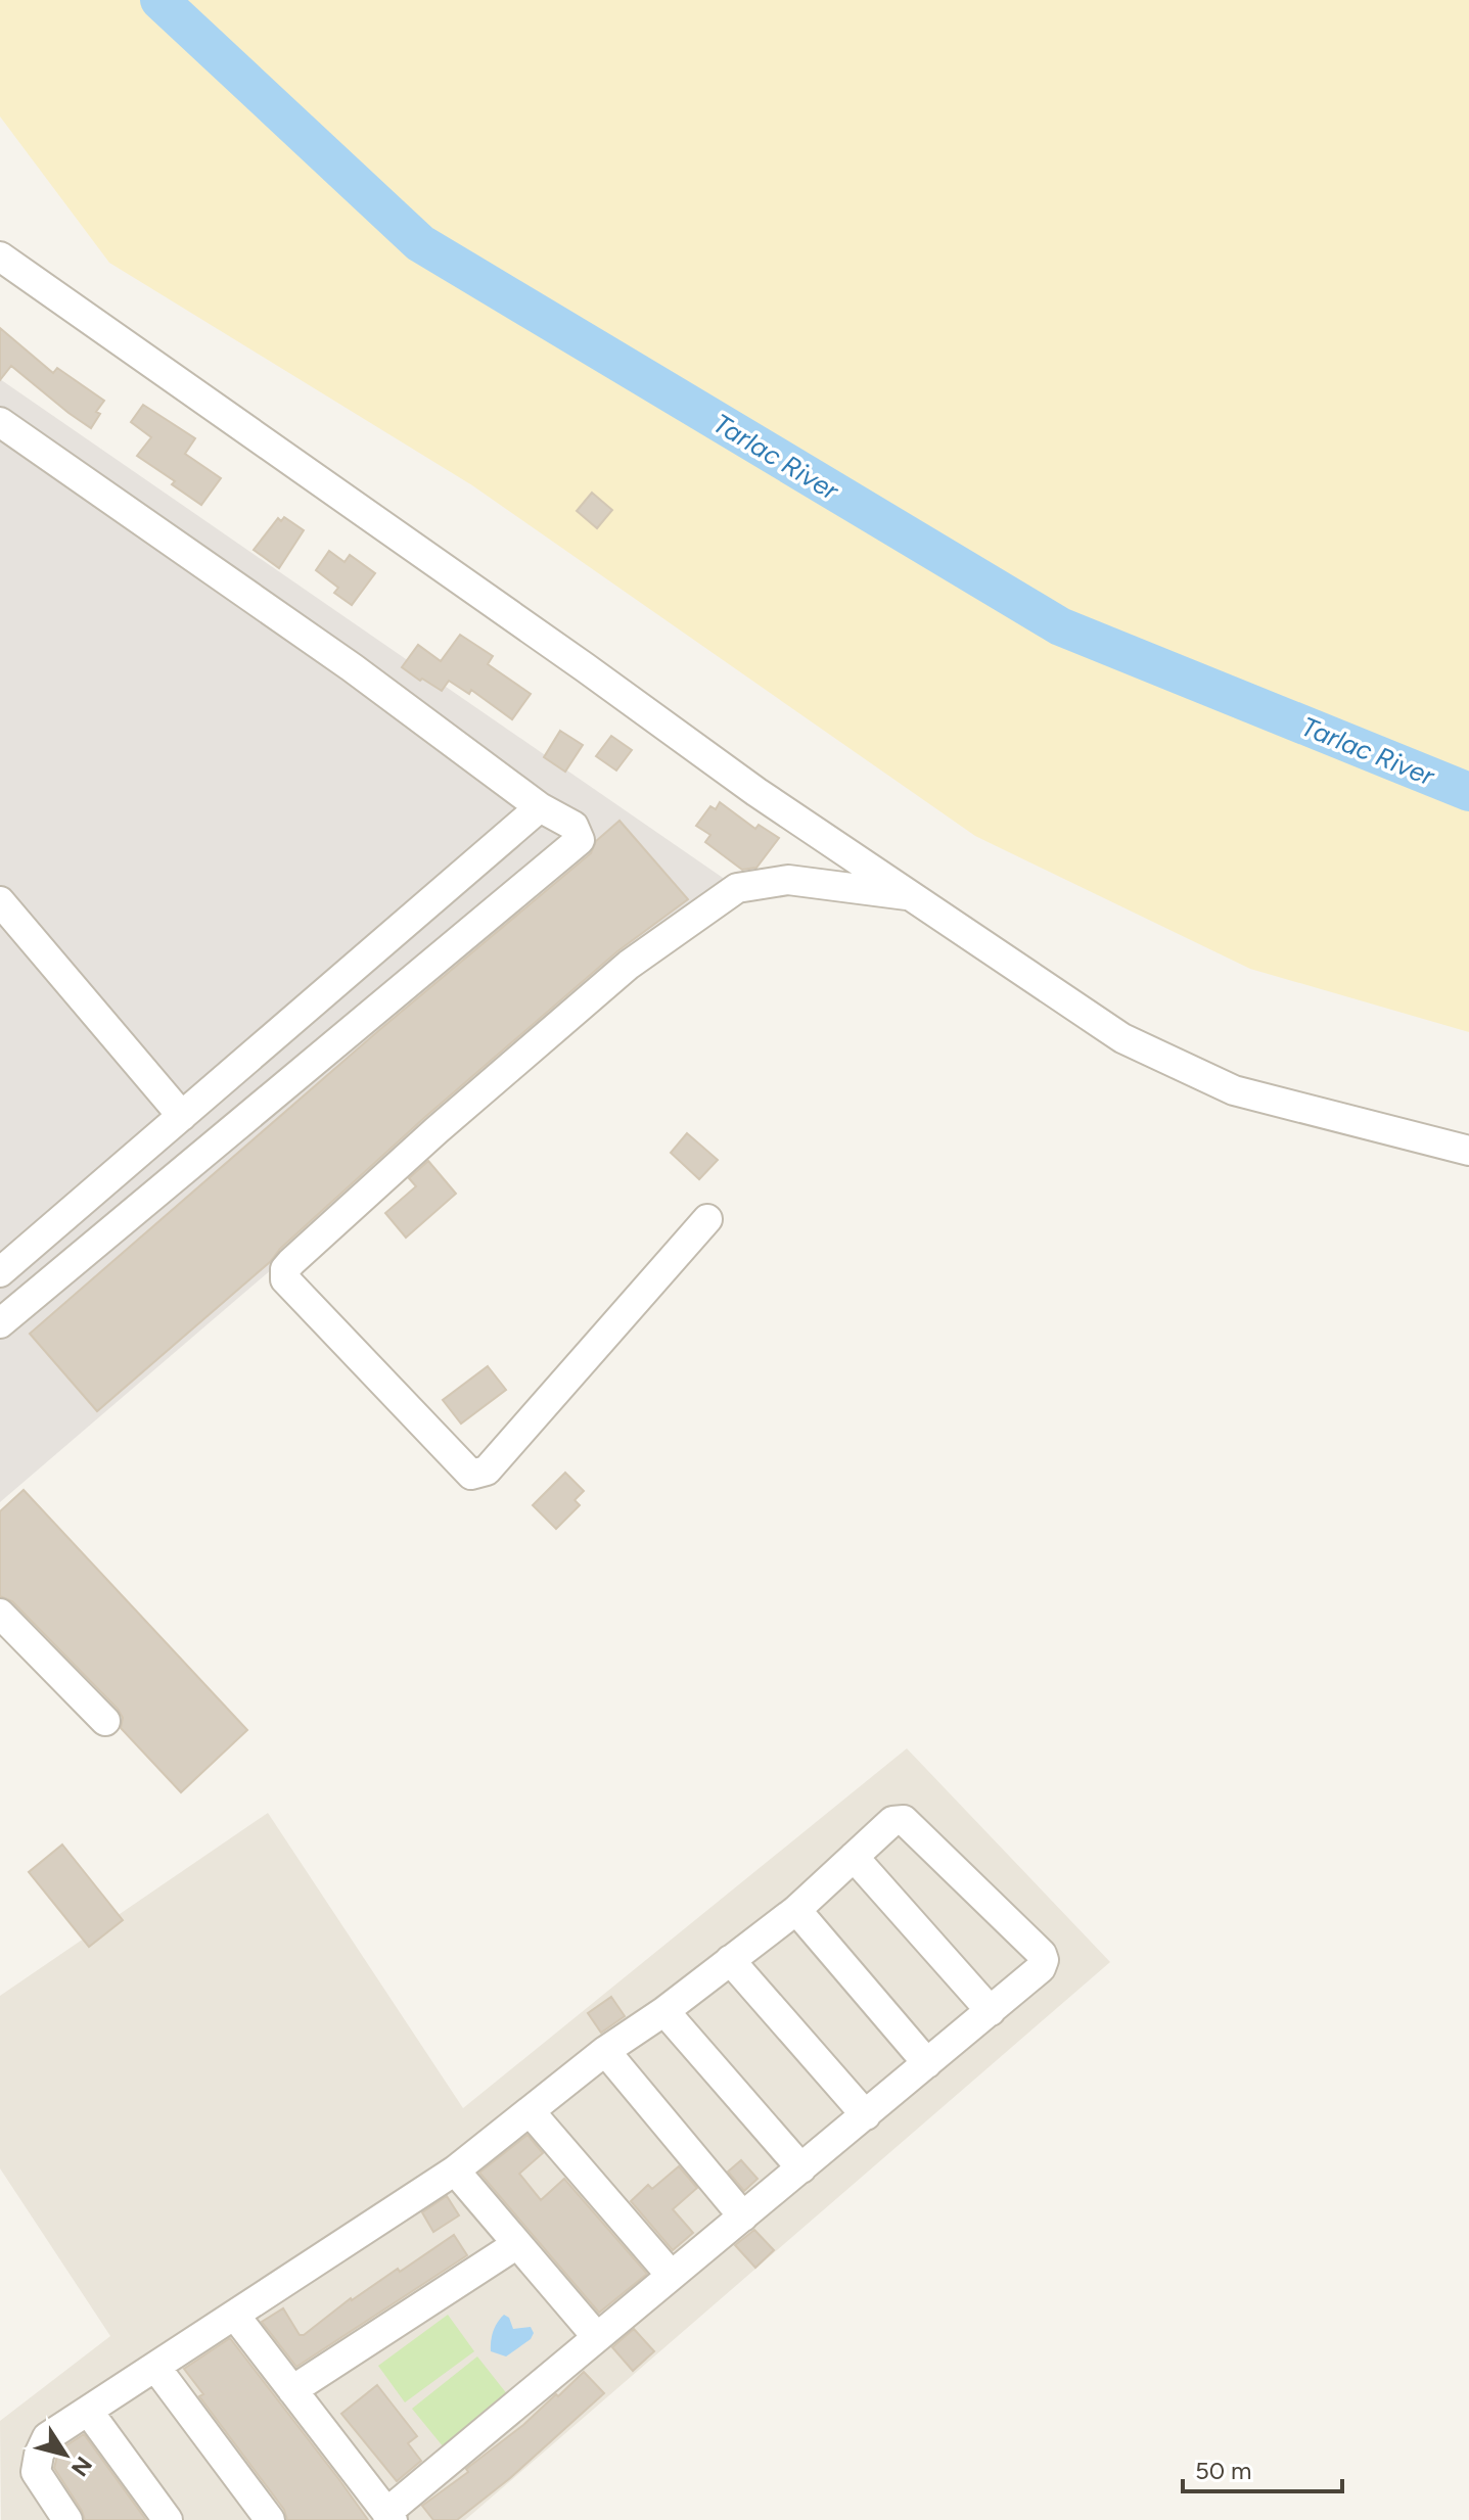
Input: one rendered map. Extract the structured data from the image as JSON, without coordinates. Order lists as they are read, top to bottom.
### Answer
{
  "water": ["Tarlac River"],
  "scale_bar": "50 m",
  "north": "bottom right"
}
